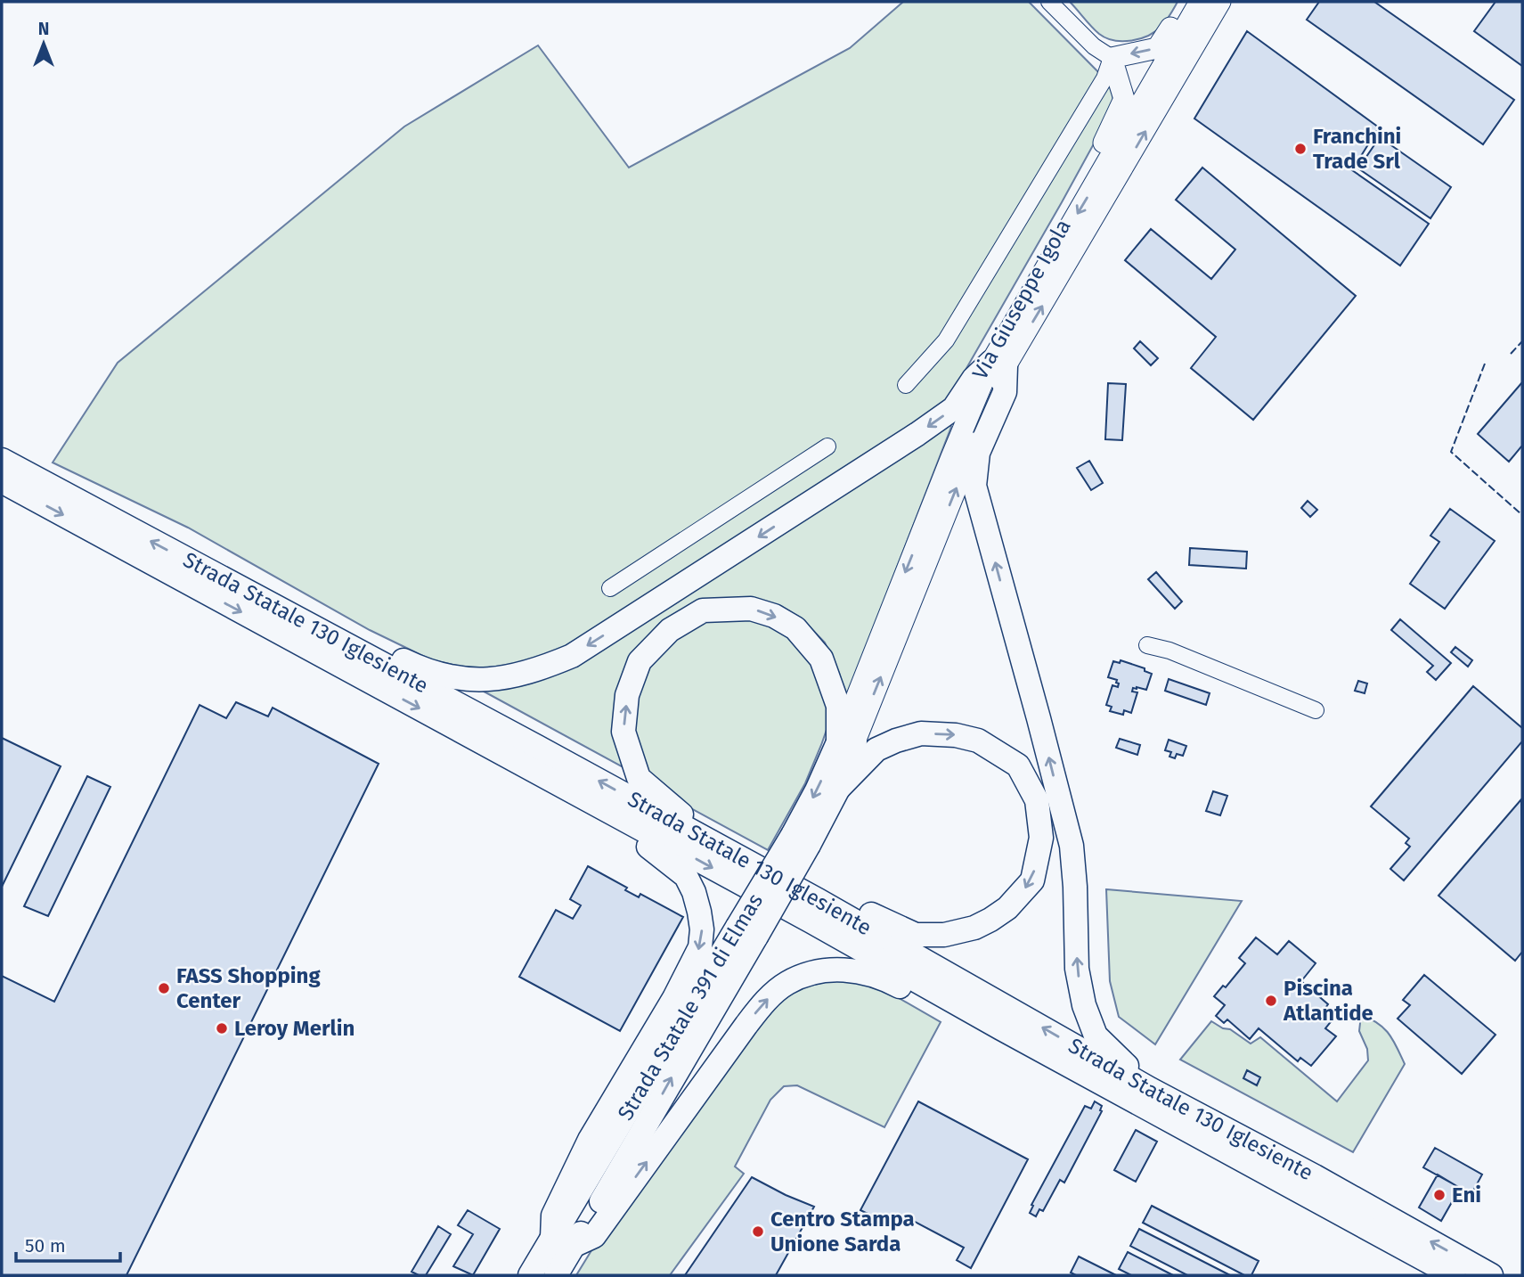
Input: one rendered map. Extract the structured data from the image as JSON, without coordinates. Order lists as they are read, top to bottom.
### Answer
{
  "streets": {
    "highway": ["Strada Statale 130 Iglesiente", "Strada Statale 391 di Elmas"],
    "main road": ["Via Giuseppe Igola"]
  },
  "crossings": [
    ["Via Giuseppe Igola", "Strada Statale 391 di Elmas"]
  ],
  "places": [
    "Franchini Trade Srl",
    "FASS Shopping Center",
    "Piscina Atlantide",
    "Leroy Merlin",
    "Eni",
    "Centro Stampa Unione Sarda"
  ],
  "scale_bar": "50 m",
  "north": "top"
}
